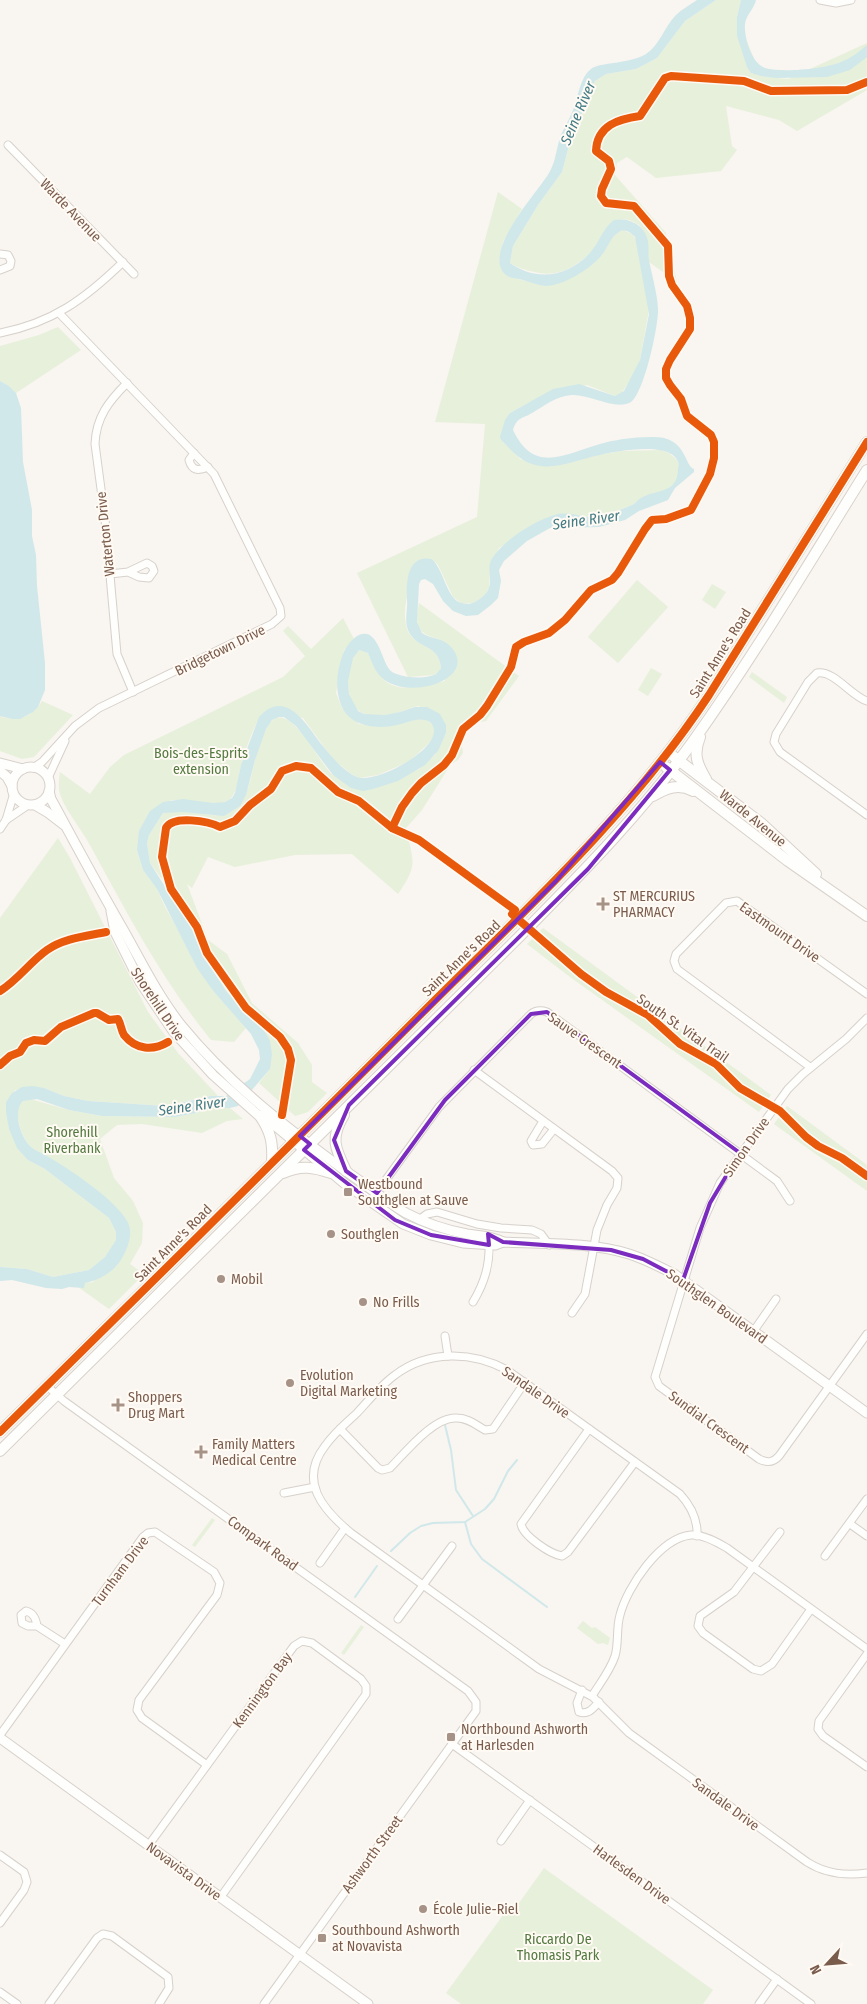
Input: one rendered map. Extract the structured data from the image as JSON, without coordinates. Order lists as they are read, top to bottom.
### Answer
{
  "streets": {
    "main road": ["Warde Avenue", "Saint Anne's Road"],
    "street": [
      "Waterton Drive",
      "Bridgetown Drive",
      "Eastmount Drive",
      "Shorehill Drive",
      "Sauve Crescent",
      "Simon Drive",
      "Southglen Boulevard",
      "Sandale Drive",
      "Sundial Crescent",
      "Compark Road",
      "Turnham Drive",
      "Kennington Bay",
      "Ashworth Street",
      "Novavista Drive",
      "Harlesden Drive"
    ],
    "cycle path": ["South St. Vital Trail"]
  },
  "crossings": [
    ["Warde Avenue", "Saint Anne's Road"],
    ["Waterton Drive", "Bridgetown Drive"],
    ["Bridgetown Drive", "Shorehill Drive"],
    ["Saint Anne's Road", "Shorehill Drive"],
    ["Saint Anne's Road", "Southglen Boulevard"],
    ["Saint Anne's Road", "Compark Road"],
    ["Eastmount Drive", "Simon Drive"],
    ["Shorehill Drive", "Southglen Boulevard"],
    ["Sauve Crescent", "Simon Drive"],
    ["Sauve Crescent", "Southglen Boulevard"],
    ["Simon Drive", "Southglen Boulevard"],
    ["Simon Drive", "Sundial Crescent"],
    ["Southglen Boulevard", "Sundial Crescent"],
    ["Compark Road", "Ashworth Street"],
    ["Turnham Drive", "Kennington Bay"],
    ["Turnham Drive", "Novavista Drive"],
    ["Kennington Bay", "Novavista Drive"],
    ["Ashworth Street", "Novavista Drive"],
    ["Ashworth Street", "Harlesden Drive"]
  ],
  "water": ["Seine River"],
  "parks": ["Bois-des-Esprits extension", "Shorehill Riverbank", "Riccardo De Thomasis Park"],
  "places": {
    "health": ["ST MERCURIUS PHARMACY", "Shoppers Drug Mart", "Family Matters Medical Centre"],
    "transit": ["Westbound Southglen at Sauve", "Northbound Ashworth at Harlesden", "Southbound Ashworth at Novavista"],
    "other": [
      "Southglen",
      "Mobil",
      "No Frills",
      "Evolution Digital Marketing",
      "École Julie-Riel"
    ]
  },
  "north": "bottom left"
}
